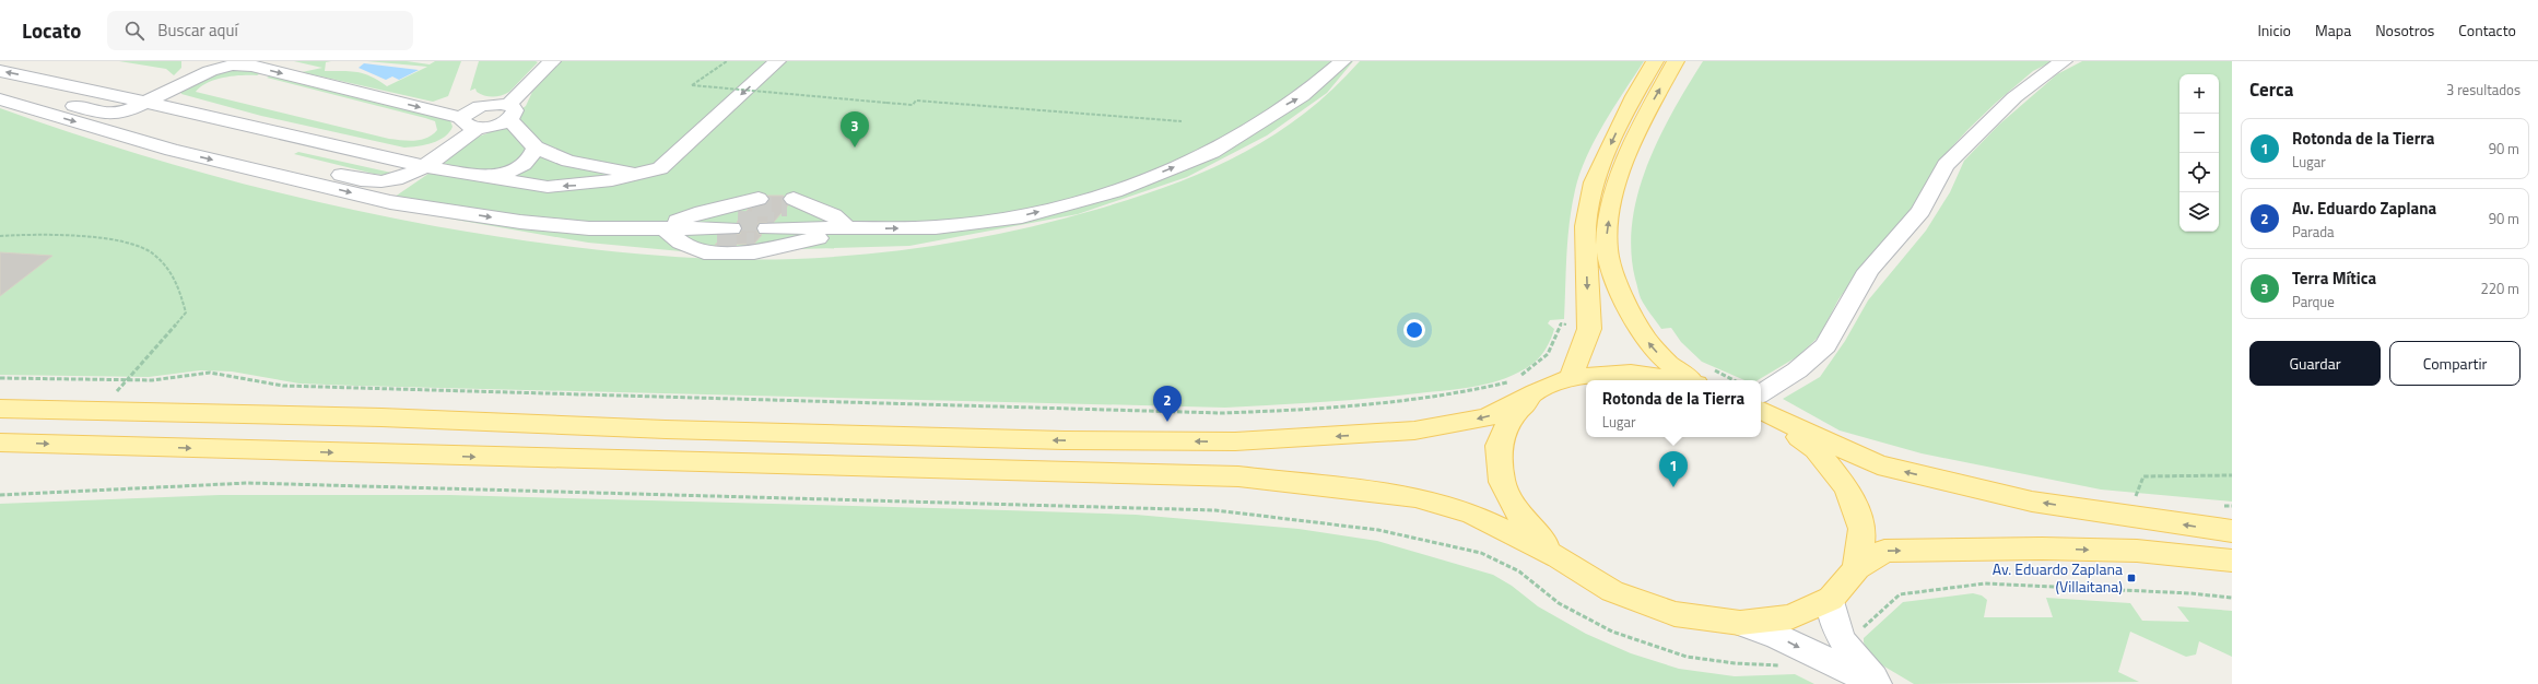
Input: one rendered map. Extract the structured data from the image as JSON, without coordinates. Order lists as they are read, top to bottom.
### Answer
{
  "places": {
    "transit": ["Av. Eduardo Zaplana (Villaitana)"]
  },
  "page": {
    "header": "Locato",
    "search": "Buscar aquí",
    "nav": [
      "Inicio",
      "Mapa",
      "Nosotros",
      "Contacto"
    ],
    "heading": ["Cerca", "3 resultados"],
    "map_buttons": ["+", "−"],
    "pins": ["3", "2", "1"],
    "list": [
      {
        "mark": "1",
        "name": "Rotonda de la Tierra",
        "note": "Lugar",
        "value": "90 m"
      },
      {
        "mark": "2",
        "name": "Av. Eduardo Zaplana",
        "note": "Parada",
        "value": "90 m"
      },
      {
        "mark": "3",
        "name": "Terra Mítica",
        "note": "Parque",
        "value": "220 m"
      }
    ],
    "buttons": ["Guardar", "Compartir"],
    "popup": ["Rotonda de la Tierra", "Lugar"]
  }
}
